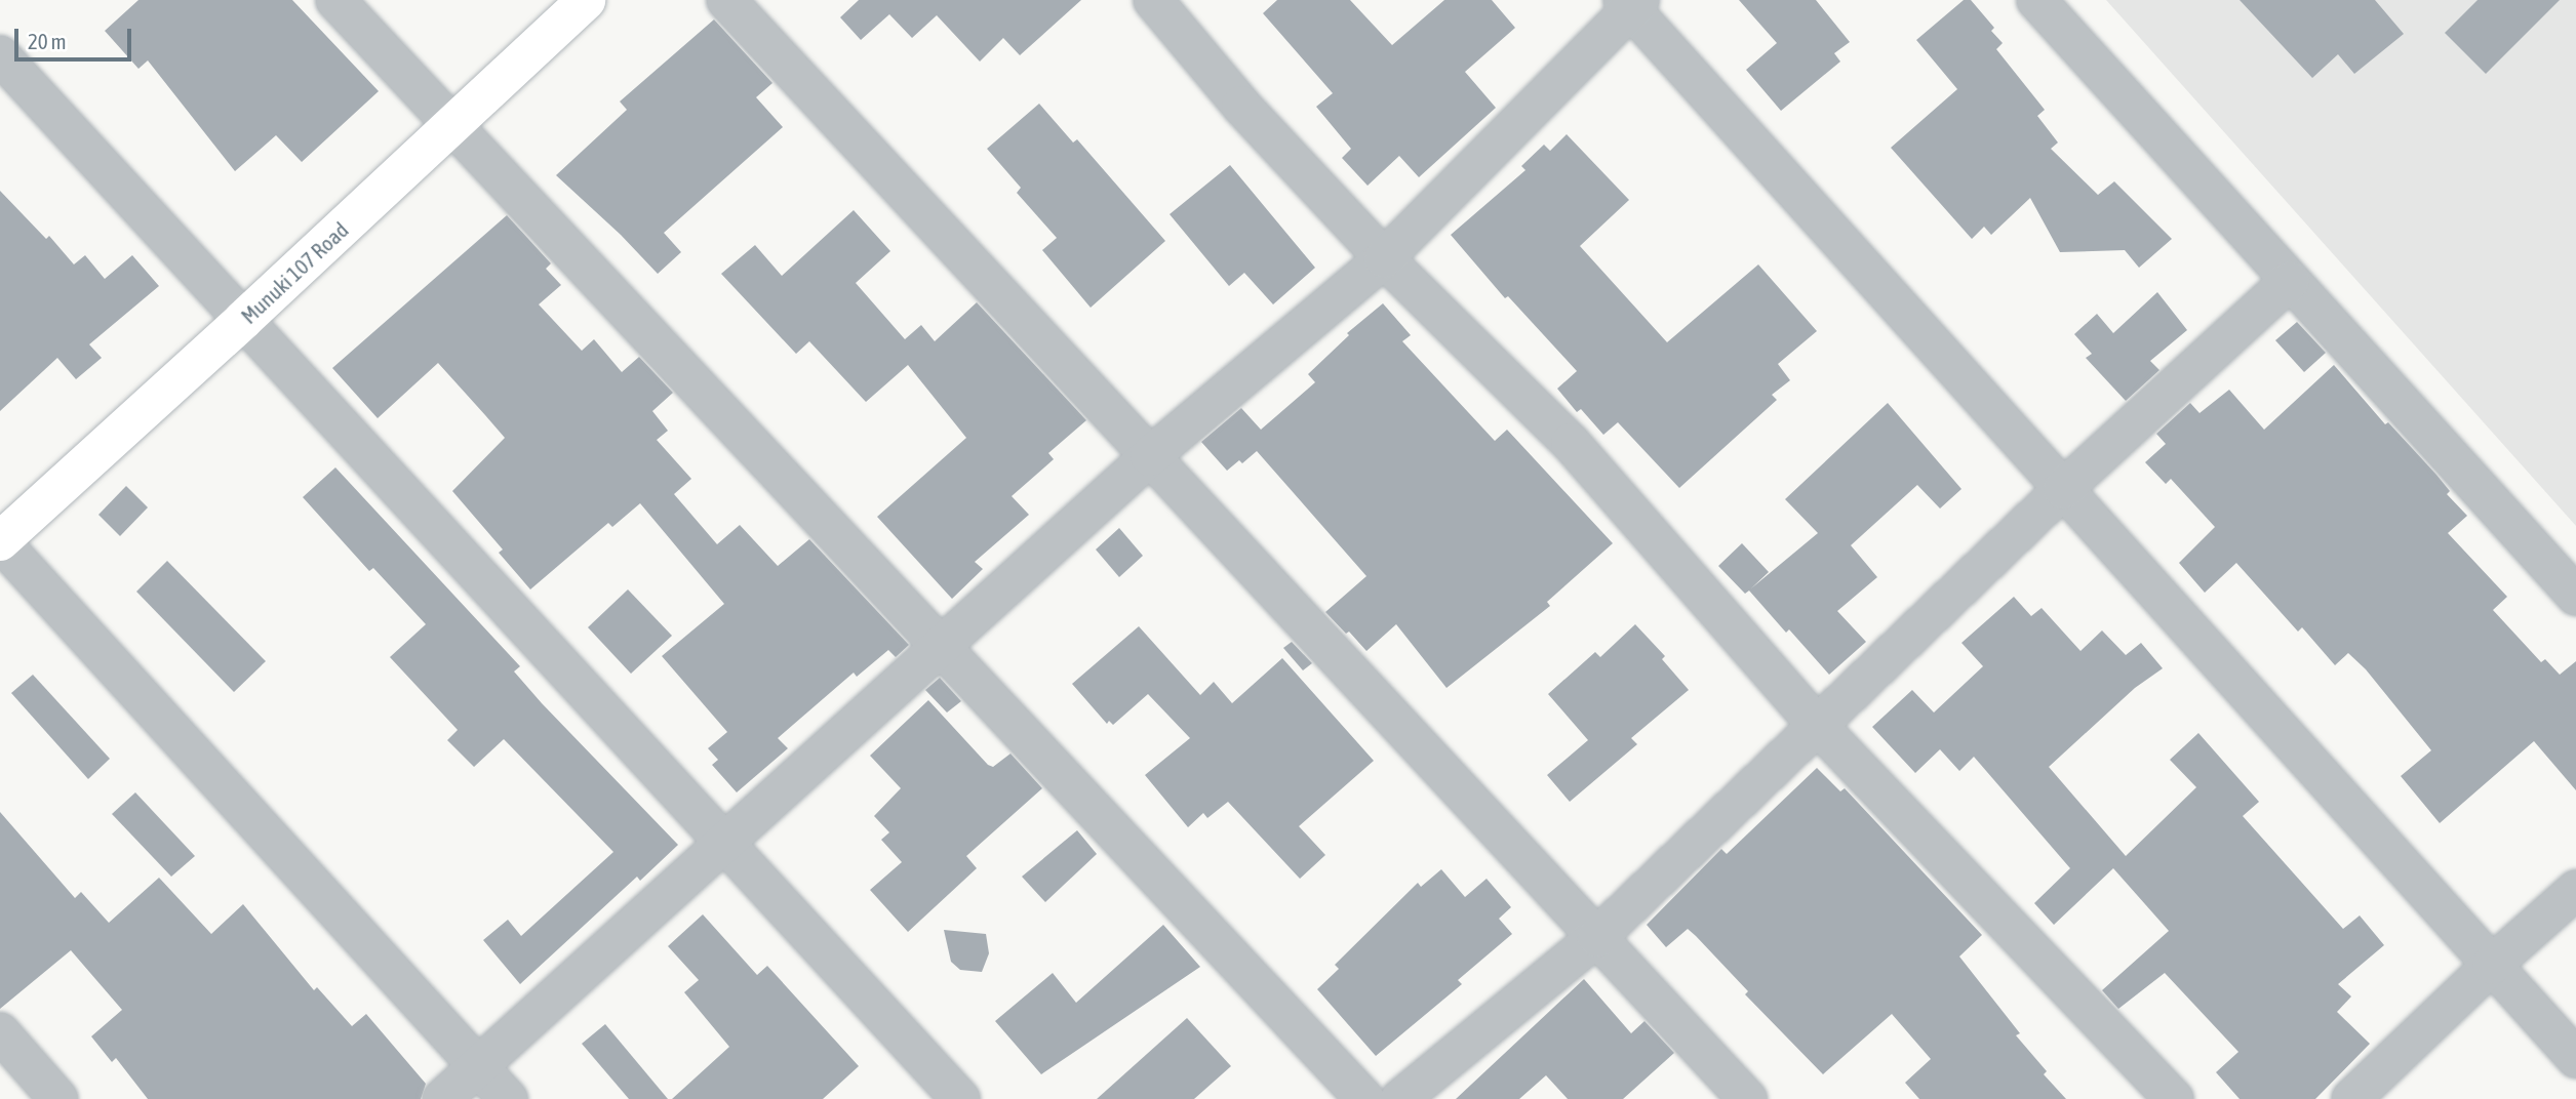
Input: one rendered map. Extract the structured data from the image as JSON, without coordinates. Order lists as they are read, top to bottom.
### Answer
{
  "streets": {
    "street": ["Munuki 107 Road"]
  },
  "scale_bar": "20 m"
}
